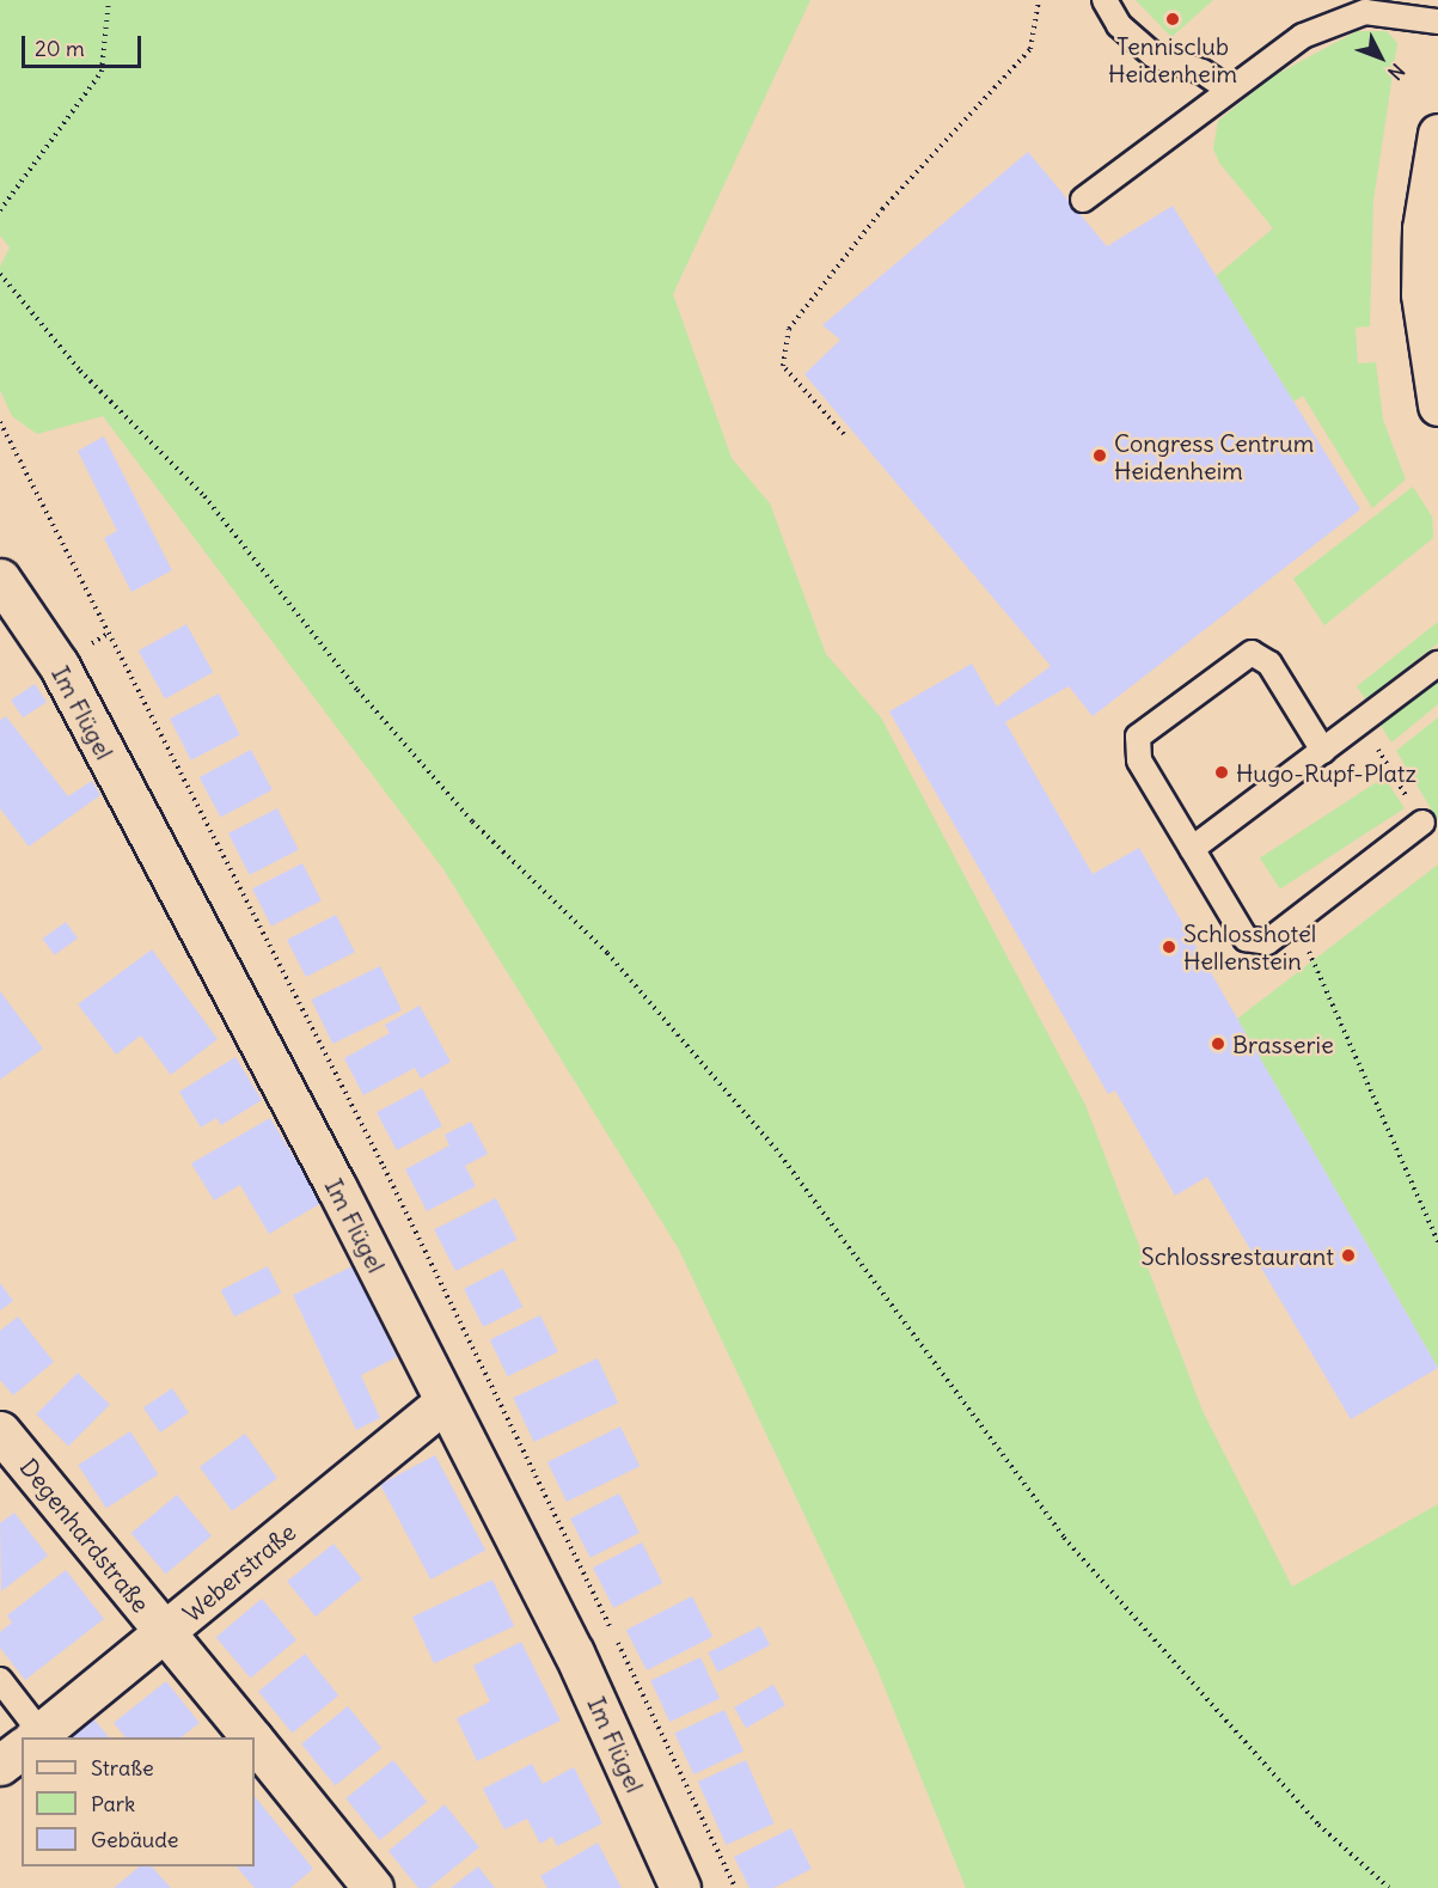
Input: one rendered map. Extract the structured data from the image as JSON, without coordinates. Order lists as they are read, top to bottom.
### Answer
{
  "streets": {
    "street": ["Im Flügel", "Degenhardstraße", "Weberstraße"]
  },
  "crossings": [
    ["Im Flügel", "Weberstraße"],
    ["Degenhardstraße", "Weberstraße"]
  ],
  "places": [
    "Tennisclub Heidenheim",
    "Congress Centrum Heidenheim",
    "Hugo-Rupf-Platz",
    "Schlosshotel Hellenstein",
    "Brasserie",
    "Schlossrestaurant"
  ],
  "legend": ["Straße", "Park", "Gebäude"],
  "scale_bar": "20 m",
  "north": "bottom right"
}
